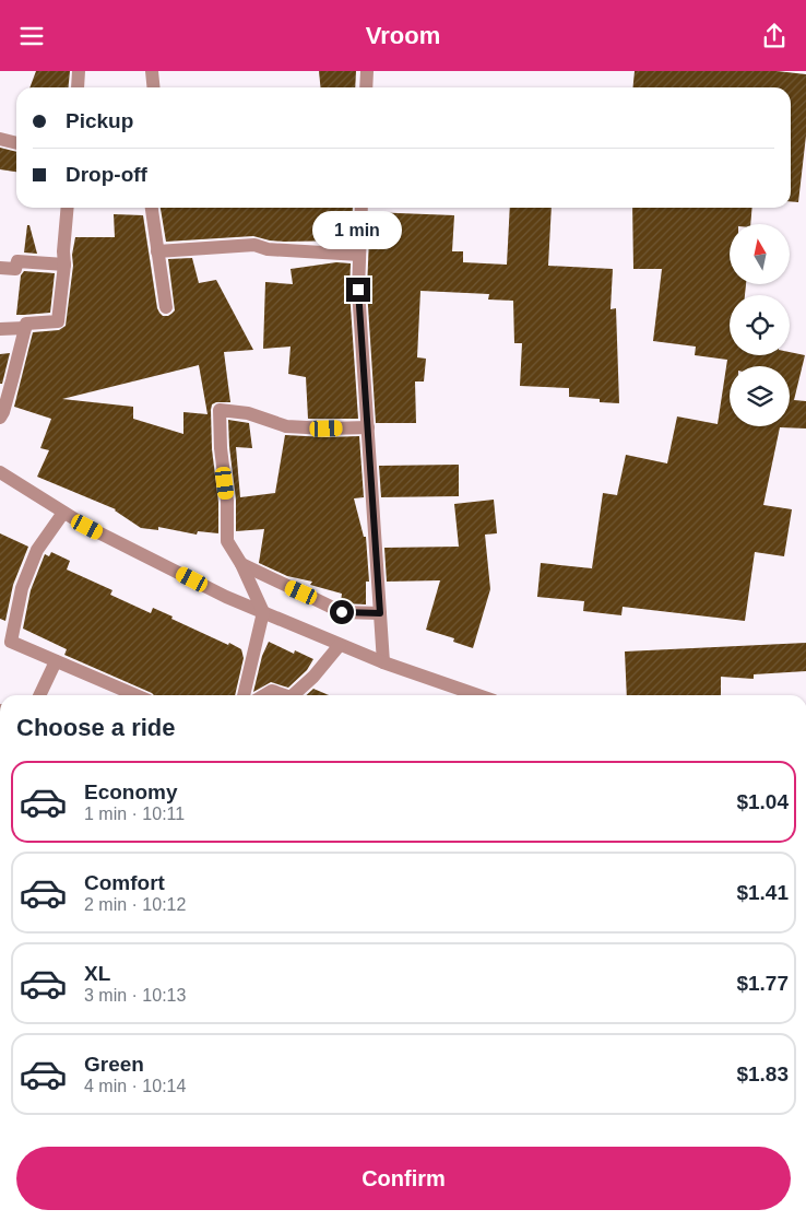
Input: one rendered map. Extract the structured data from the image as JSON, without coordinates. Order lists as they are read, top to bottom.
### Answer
{
  "north": "top",
  "page": {
    "header": "Vroom",
    "banner": ["Pickup", "Drop-off"],
    "bubble": "1 min",
    "heading": "Choose a ride",
    "list": [
      {
        "name": "Economy",
        "note": "1 min · 10:11",
        "value": "$1.04"
      },
      {
        "name": "Comfort",
        "note": "2 min · 10:12",
        "value": "$1.41"
      },
      {
        "name": "XL",
        "note": "3 min · 10:13",
        "value": "$1.77"
      },
      {
        "name": "Green",
        "note": "4 min · 10:14",
        "value": "$1.83"
      }
    ],
    "buttons": "Confirm"
  }
}
